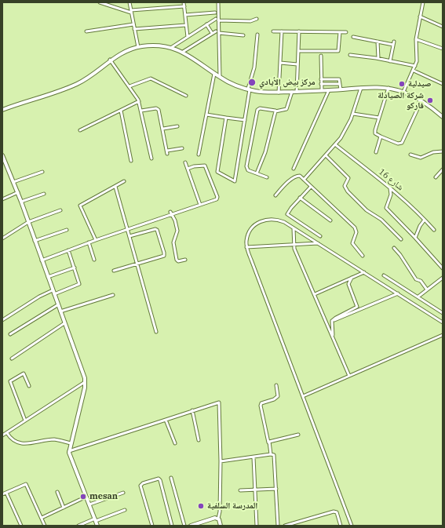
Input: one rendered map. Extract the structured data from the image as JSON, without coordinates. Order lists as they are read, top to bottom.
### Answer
{
  "streets": {
    "street": ["شارع 16"]
  },
  "places": [
    "مركز بيض الأيادي",
    "صيدلية",
    "شركة الصيادلة فاركو",
    "mesan",
    "المدرسة السلفية"
  ]
}
